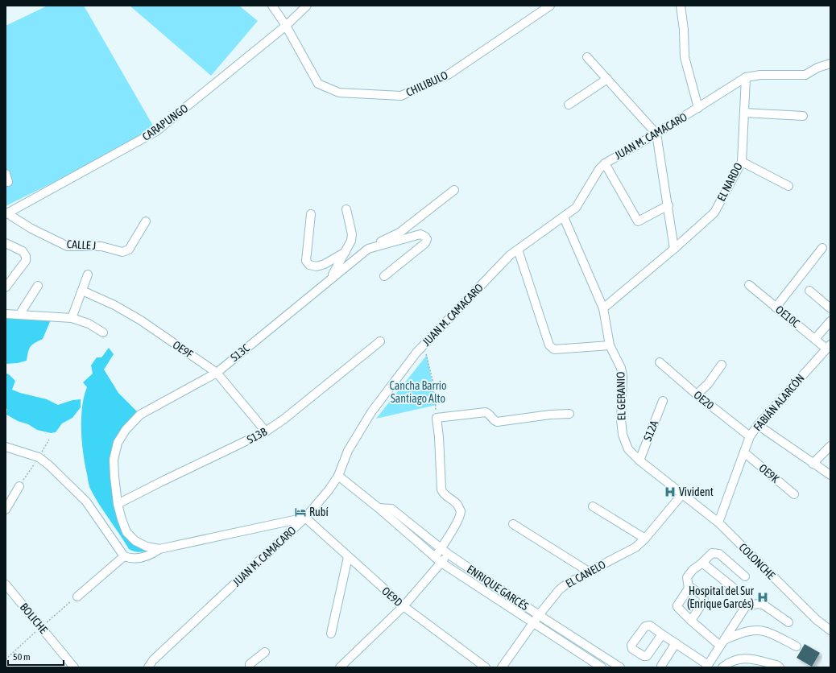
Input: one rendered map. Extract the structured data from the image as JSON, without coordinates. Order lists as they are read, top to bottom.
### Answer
{
  "streets": {
    "street": [
      "CHILIBULO",
      "CARAPUNGO",
      "JUAN M. CAMACARO",
      "EL NARDO",
      "CALLE J",
      "OE10C",
      "OE9F",
      "S13C",
      "EL GERANIO",
      "OE20",
      "FABIÁN ALARCÓN",
      "S12A",
      "S13B",
      "OE9K",
      "COLONCHE",
      "EL CANELO",
      "ENRIQUE GARCÉS",
      "OE9D",
      "BOLICHE"
    ]
  },
  "crossings": [
    ["CHILIBULO", "CARAPUNGO"],
    ["CARAPUNGO", "CALLE J"],
    ["JUAN M. CAMACARO", "EL NARDO"],
    ["JUAN M. CAMACARO", "EL GERANIO"],
    ["JUAN M. CAMACARO", "ENRIQUE GARCÉS"],
    ["JUAN M. CAMACARO", "OE9D"],
    ["OE10C", "FABIÁN ALARCÓN"],
    ["OE9F", "S13C"],
    ["OE9F", "S13B"],
    ["S13C", "S13B"],
    ["EL GERANIO", "S12A"],
    ["EL GERANIO", "COLONCHE"],
    ["EL GERANIO", "EL CANELO"],
    ["OE20", "FABIÁN ALARCÓN"],
    ["FABIÁN ALARCÓN", "OE9K"],
    ["FABIÁN ALARCÓN", "COLONCHE"],
    ["COLONCHE", "EL CANELO"],
    ["EL CANELO", "ENRIQUE GARCÉS"]
  ],
  "parks": ["Cancha Barrio Santiago Alto"],
  "places": {
    "hospital": ["Vivident", "Hospital del Sur (Enrique Garcés)"],
    "hotel": ["Rubí"]
  },
  "scale_bar": "50 m"
}
